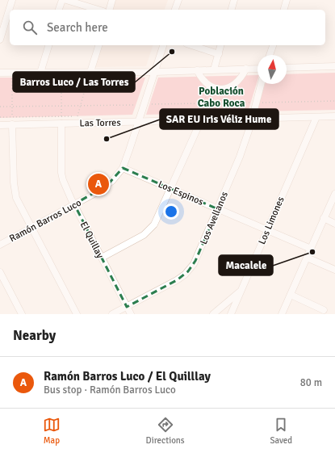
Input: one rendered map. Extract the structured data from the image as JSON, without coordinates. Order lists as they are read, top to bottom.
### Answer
{
  "streets": {
    "street": [
      "Las Torres",
      "Los Espinos",
      "Los Avellanos",
      "Ramón Barros Luco",
      "Los Limones",
      "El Quillay"
    ]
  },
  "crossings": [
    ["Las Torres", "Los Avellanos"],
    ["Las Torres", "Ramón Barros Luco"],
    ["Las Torres", "Los Limones"],
    ["Las Torres", "El Quillay"],
    ["Los Espinos", "Los Avellanos"],
    ["Los Espinos", "Ramón Barros Luco"],
    ["Los Espinos", "Los Limones"],
    ["Los Avellanos", "El Quillay"],
    ["Ramón Barros Luco", "El Quillay"]
  ],
  "districts": ["Población Cabo Roca"],
  "places": ["Barros Luco / Las Torres", "SAR EU Iris Véliz Hume", "Macalele"],
  "north": "top",
  "page": {
    "search": "Search here",
    "pins": "A",
    "heading": "Nearby",
    "list": [
      {
        "mark": "A",
        "name": "Ramón Barros Luco / El Quilllay",
        "note": "Bus stop · Ramón Barros Luco",
        "value": "80 m"
      }
    ],
    "nav": ["Map", "Directions", "Saved"]
  }
}
